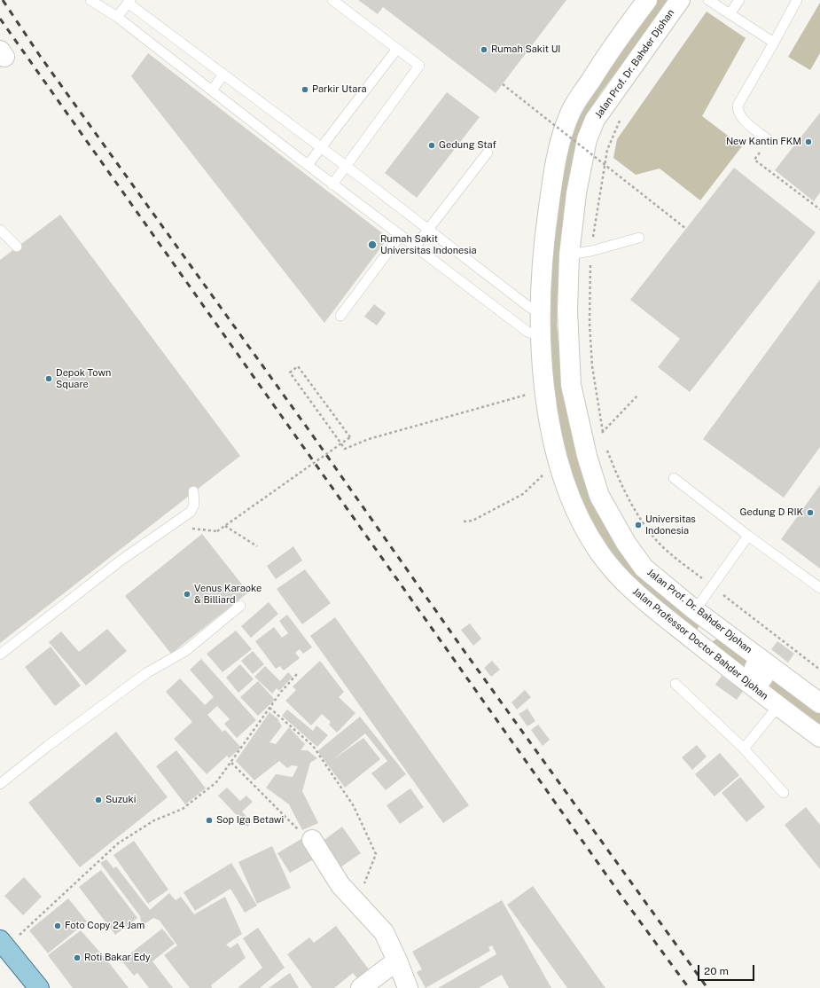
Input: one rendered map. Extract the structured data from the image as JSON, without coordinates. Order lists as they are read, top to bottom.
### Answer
{
  "streets": {
    "street": ["Jalan Prof. Dr. Bahder Djohan", "Jalan Professor Doctor Bahder Djohan"]
  },
  "places": [
    "Rumah Sakit UI",
    "Parkir Utara",
    "New Kantin FKM",
    "Gedung Staf",
    "Rumah Sakit Universitas Indonesia",
    "Depok Town Square",
    "Gedung D RIK",
    "Universitas Indonesia",
    "Venus Karaoke & Billiard",
    "Suzuki",
    "Sop Iga Betawi",
    "Foto Copy 24 Jam",
    "Roti Bakar Edy"
  ],
  "scale_bar": "20 m"
}
